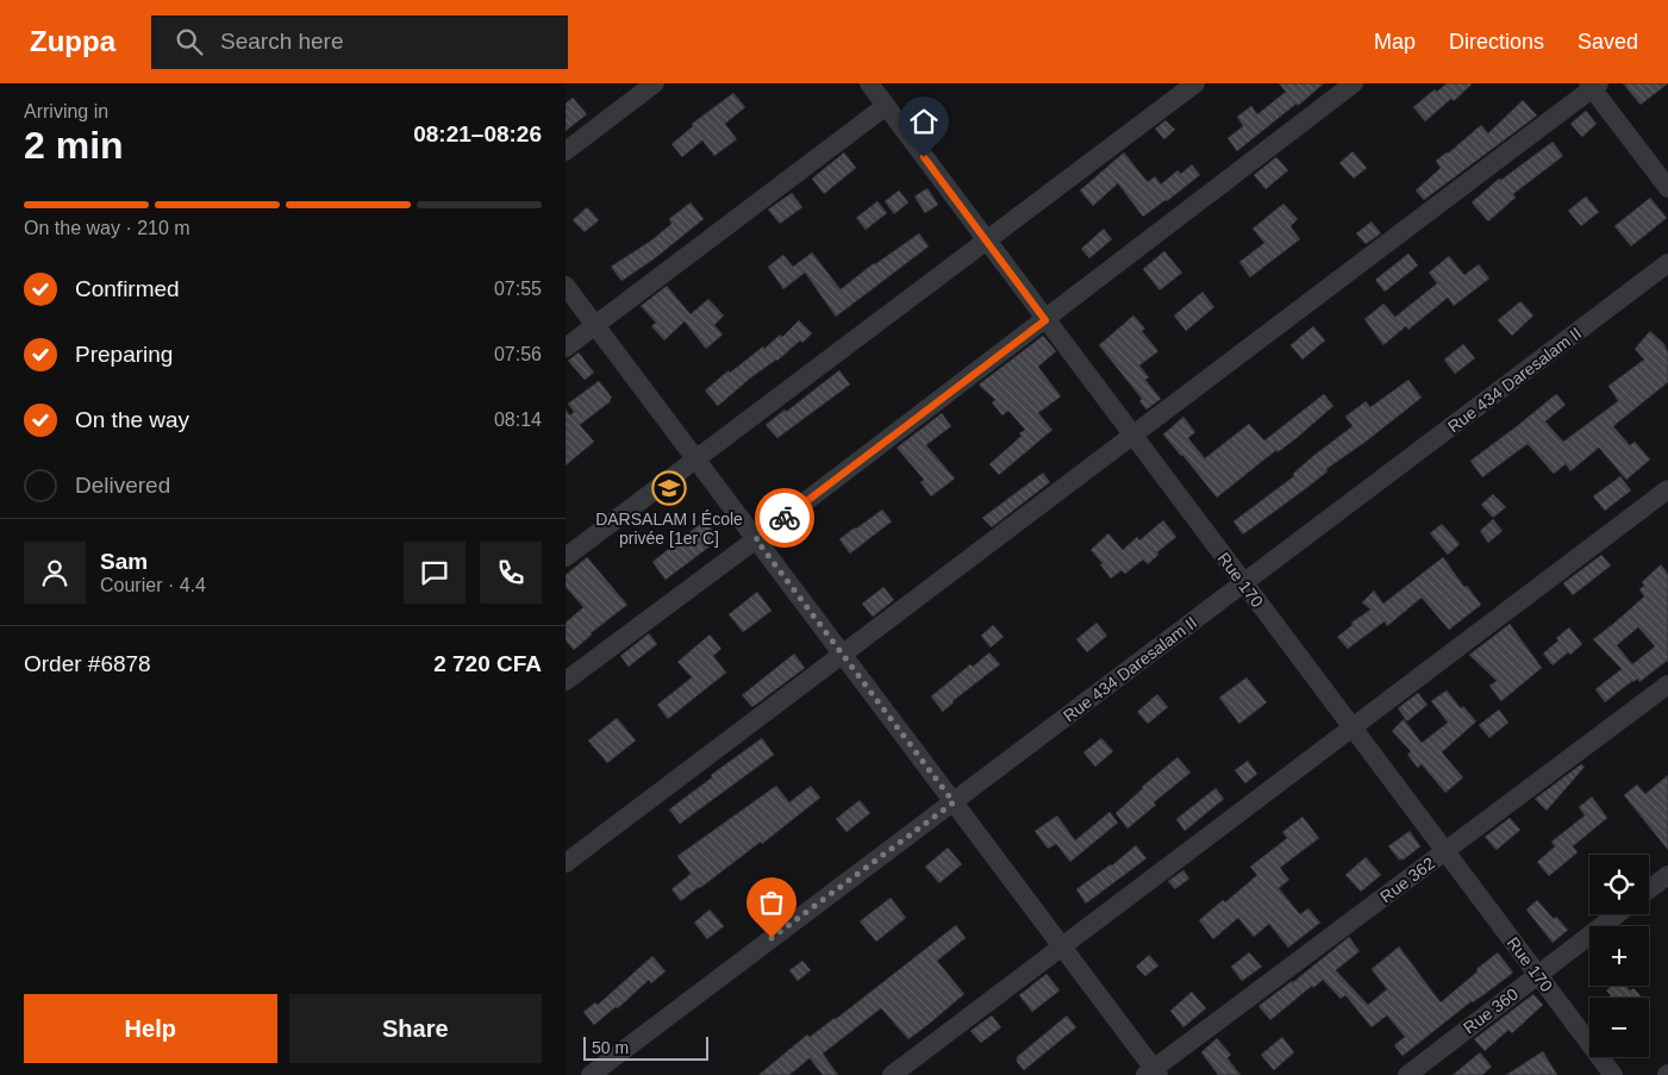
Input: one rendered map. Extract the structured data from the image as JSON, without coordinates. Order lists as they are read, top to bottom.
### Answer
{
  "streets": {
    "street": [
      "Rue 434 Daresalam II",
      "Rue 170",
      "Rue 362",
      "Rue 360"
    ]
  },
  "crossings": [
    ["Rue 434 Daresalam II", "Rue 170"],
    ["Rue 170", "Rue 362"],
    ["Rue 170", "Rue 360"]
  ],
  "places": {
    "school or university": ["DARSALAM I École privée [1er C]"]
  },
  "scale_bar": "50 m",
  "page": {
    "header": "Zuppa",
    "search": "Search here",
    "nav": ["Map", "Directions", "Saved"],
    "heading": ["2 min", "Arriving in", "08:21–08:26"],
    "panel": [
      "Sam",
      "Courier · 4.4",
      "Order #6878",
      "2 720 CFA"
    ],
    "bar": "On the way · 210 m",
    "list": [
      ["Confirmed", "07:55"],
      ["Preparing", "07:56"],
      ["On the way", "08:14"],
      "Delivered"
    ],
    "map_buttons": ["+", "−"],
    "buttons": ["Help", "Share"],
    "scale": "50 m"
  }
}
